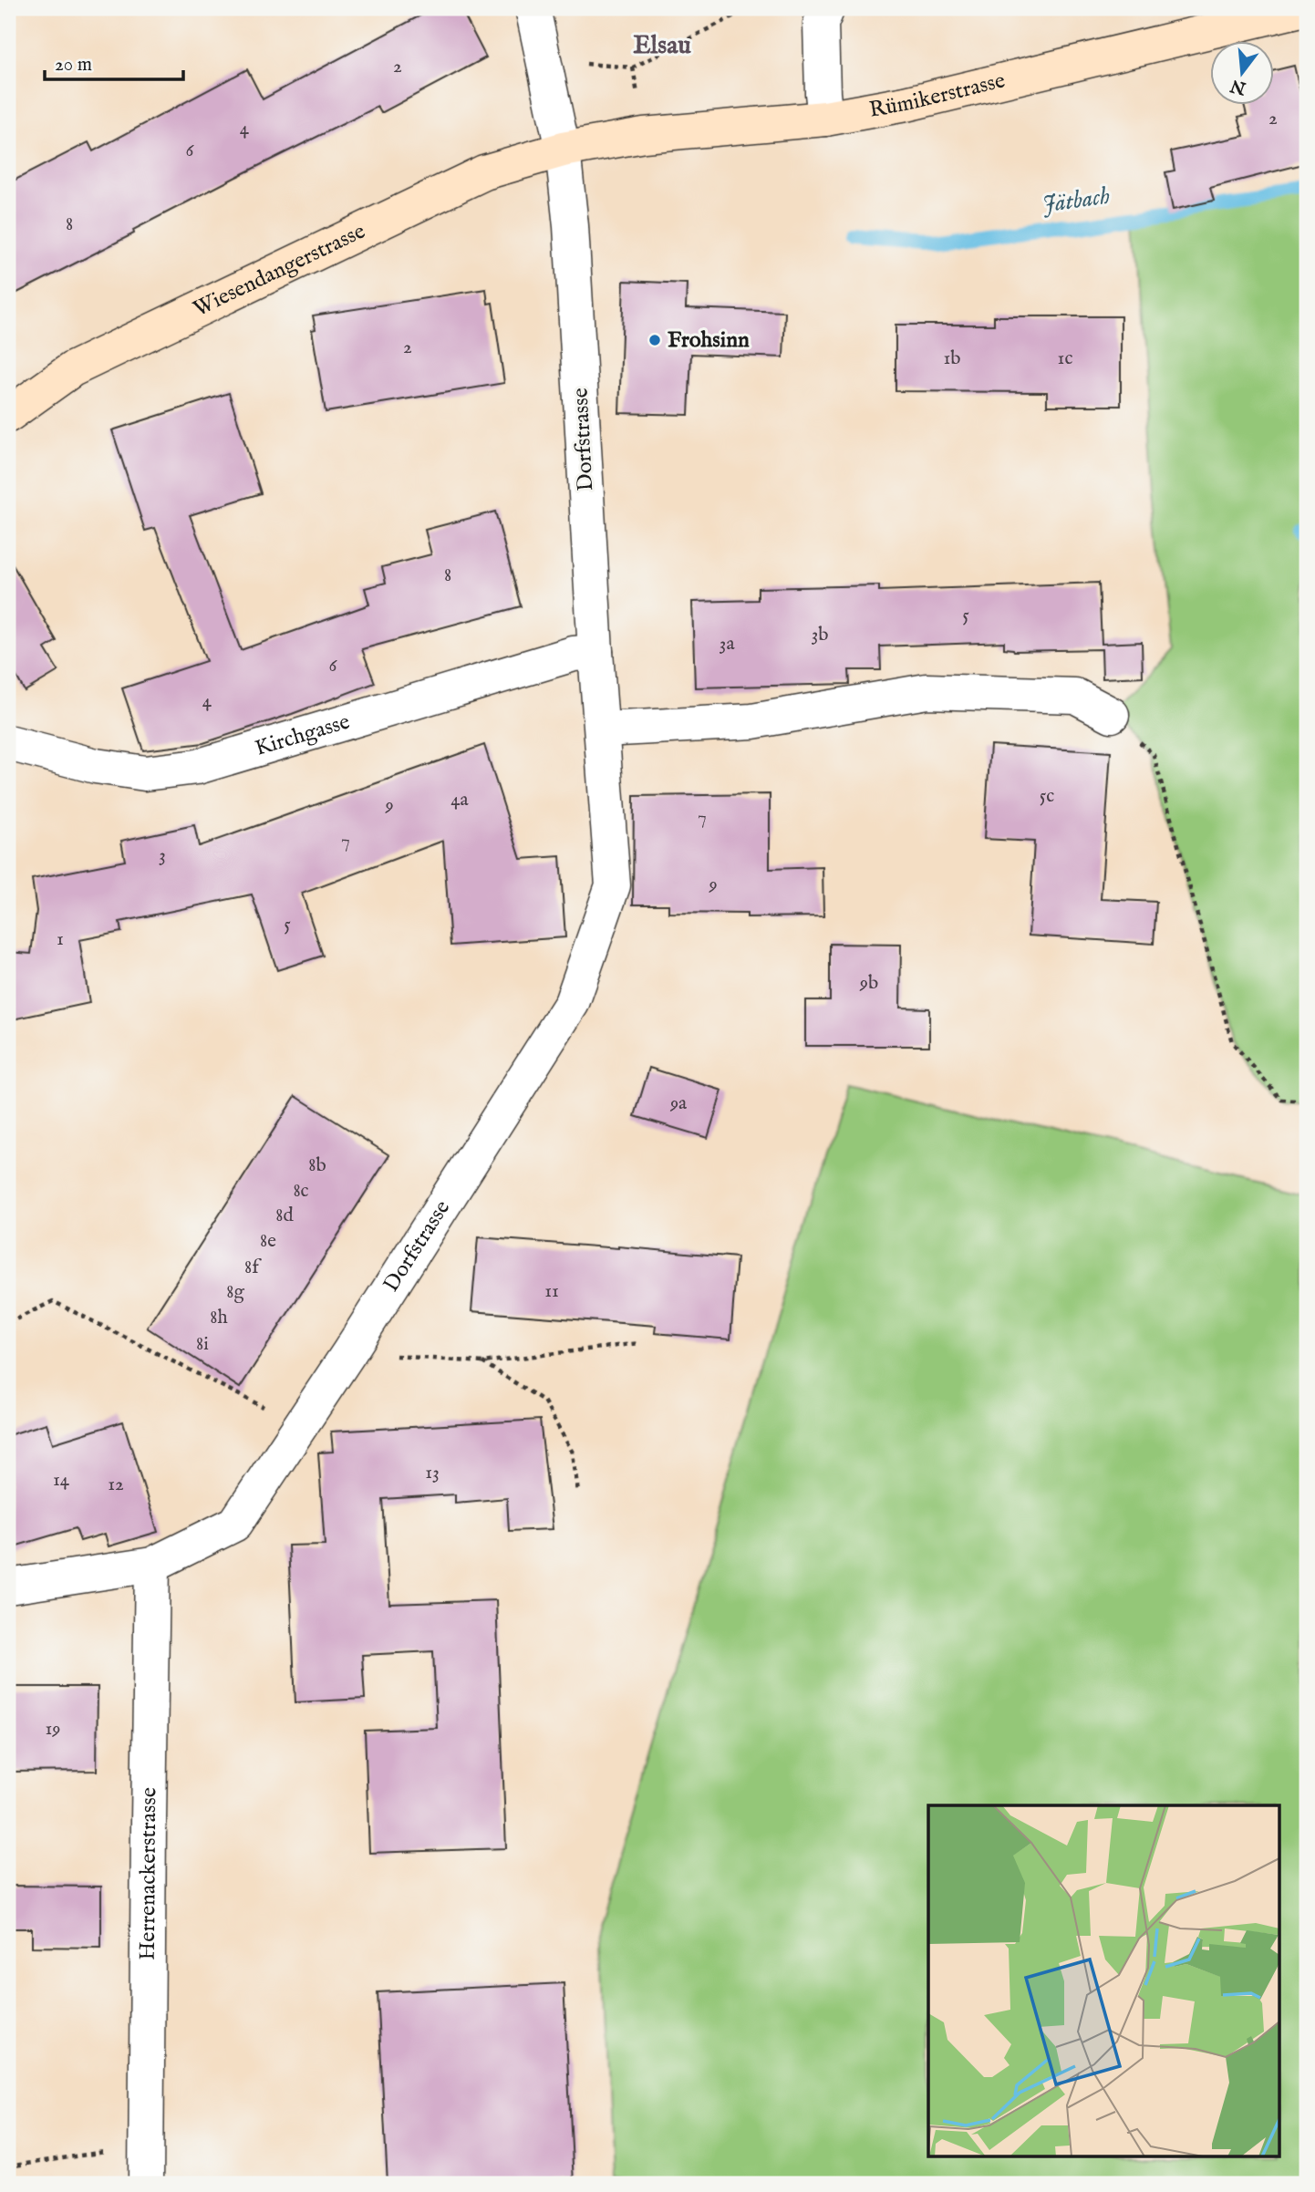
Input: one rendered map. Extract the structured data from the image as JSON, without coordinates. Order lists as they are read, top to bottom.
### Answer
{
  "streets": {
    "main road": ["Rümikerstrasse", "Wiesendangerstrasse"],
    "street": ["Dorfstrasse", "Kirchgasse", "Herrenackerstrasse"]
  },
  "crossings": [
    ["Rümikerstrasse", "Wiesendangerstrasse"],
    ["Rümikerstrasse", "Dorfstrasse"],
    ["Wiesendangerstrasse", "Dorfstrasse"],
    ["Dorfstrasse", "Kirchgasse"],
    ["Dorfstrasse", "Herrenackerstrasse"]
  ],
  "districts": ["Elsau"],
  "water": ["Jätbach"],
  "places": ["Frohsinn"],
  "house_numbers": [
    "2",
    "2",
    "4",
    "6",
    "8",
    "2",
    "1b",
    "1c",
    "8",
    "5",
    "3b",
    "3a",
    "6",
    "4",
    "5c",
    "4a",
    "9",
    "7",
    "7",
    "3",
    "9",
    "5",
    "1",
    "9b",
    "9a",
    "8b",
    "8c",
    "8d",
    "8e",
    "8f",
    "11",
    "8g",
    "8h",
    "8i",
    "13",
    "14",
    "12",
    "19"
  ],
  "scale_bar": "20 m",
  "north": "bottom"
}
